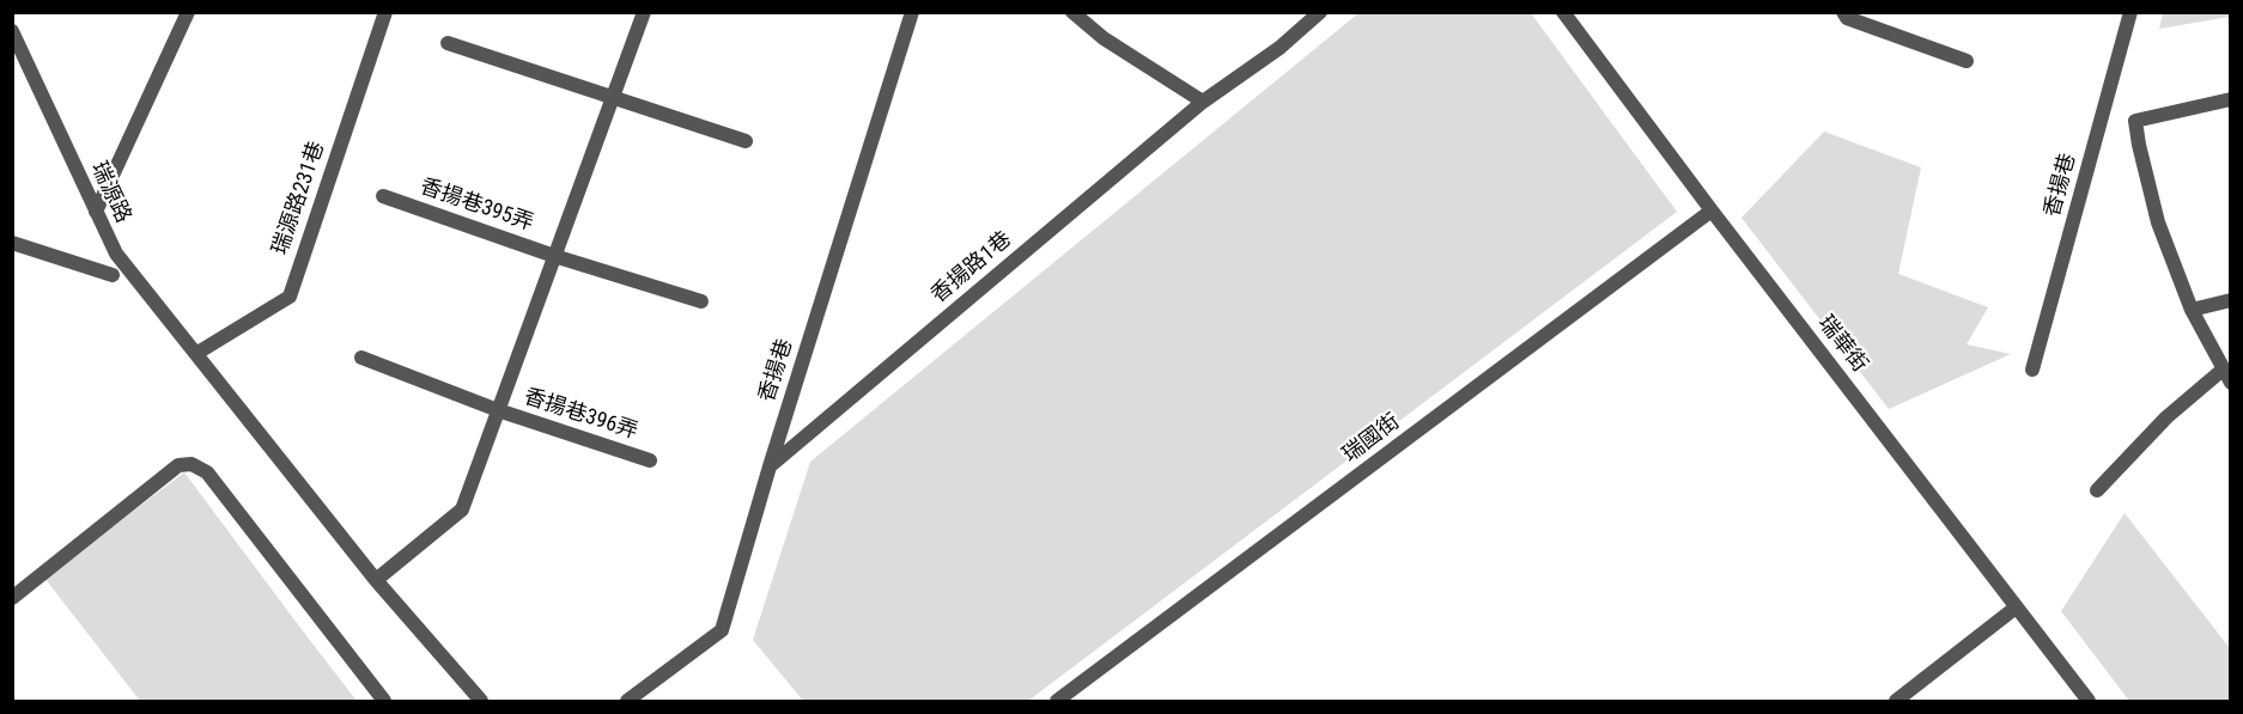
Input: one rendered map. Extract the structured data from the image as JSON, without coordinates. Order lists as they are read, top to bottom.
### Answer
{
  "streets": {
    "street": [
      "香揚巷",
      "瑞源路",
      "瑞源路231巷",
      "香揚巷395弄",
      "香揚路1巷",
      "瑞華街",
      "香揚巷396弄",
      "瑞國街"
    ]
  },
  "crossings": [
    ["香揚巷", "香揚路1巷"],
    ["瑞源路", "瑞源路231巷"],
    ["瑞華街", "瑞國街"]
  ]
}
